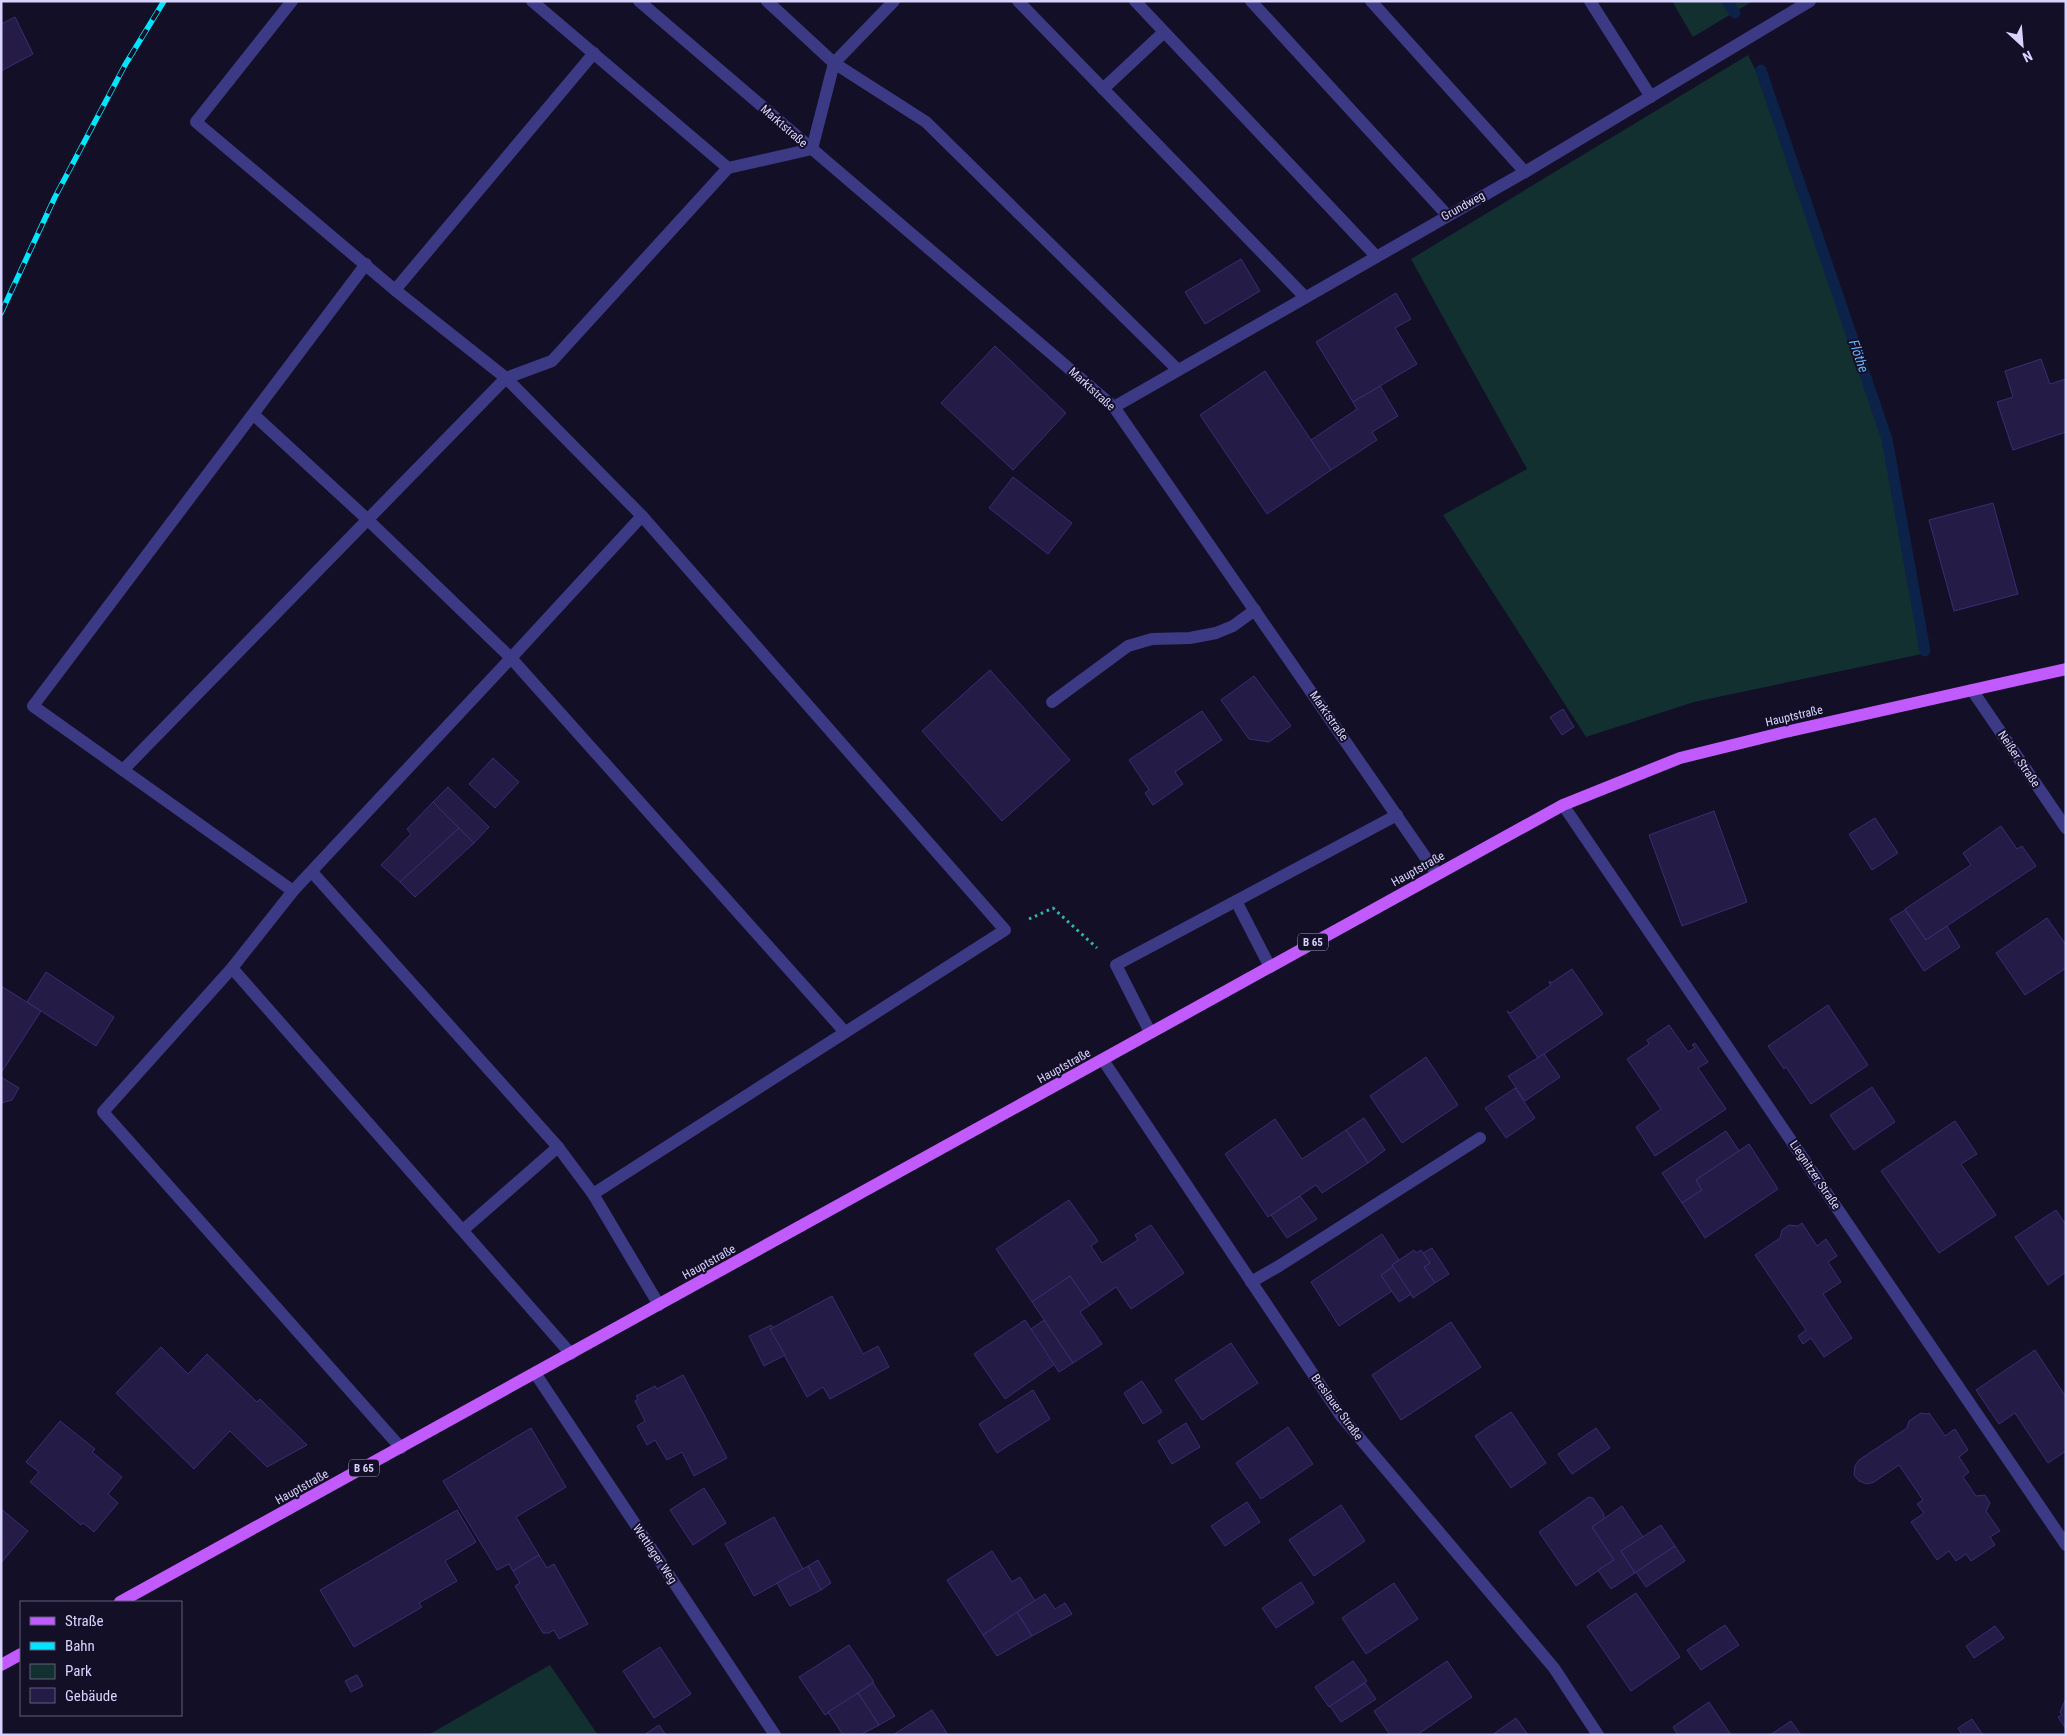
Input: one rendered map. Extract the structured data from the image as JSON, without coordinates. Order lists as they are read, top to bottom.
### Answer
{
  "streets": {
    "main road": ["Hauptstraße", "B 65"],
    "street": [
      "Marktstraße",
      "Grundweg",
      "Neißer Straße",
      "Liegnitzer Straße",
      "Breslauer Straße",
      "Wettlager Weg"
    ]
  },
  "crossings": [
    ["Marktstraße", "Grundweg"],
    ["Marktstraße", "Hauptstraße"],
    ["Hauptstraße", "Neißer Straße"],
    ["Hauptstraße", "Liegnitzer Straße"],
    ["Hauptstraße", "Breslauer Straße"],
    ["Hauptstraße", "Wettlager Weg"]
  ],
  "water": ["Flöthe"],
  "legend": [
    "Straße",
    "Bahn",
    "Park",
    "Gebäude"
  ],
  "north": "bottom right"
}
